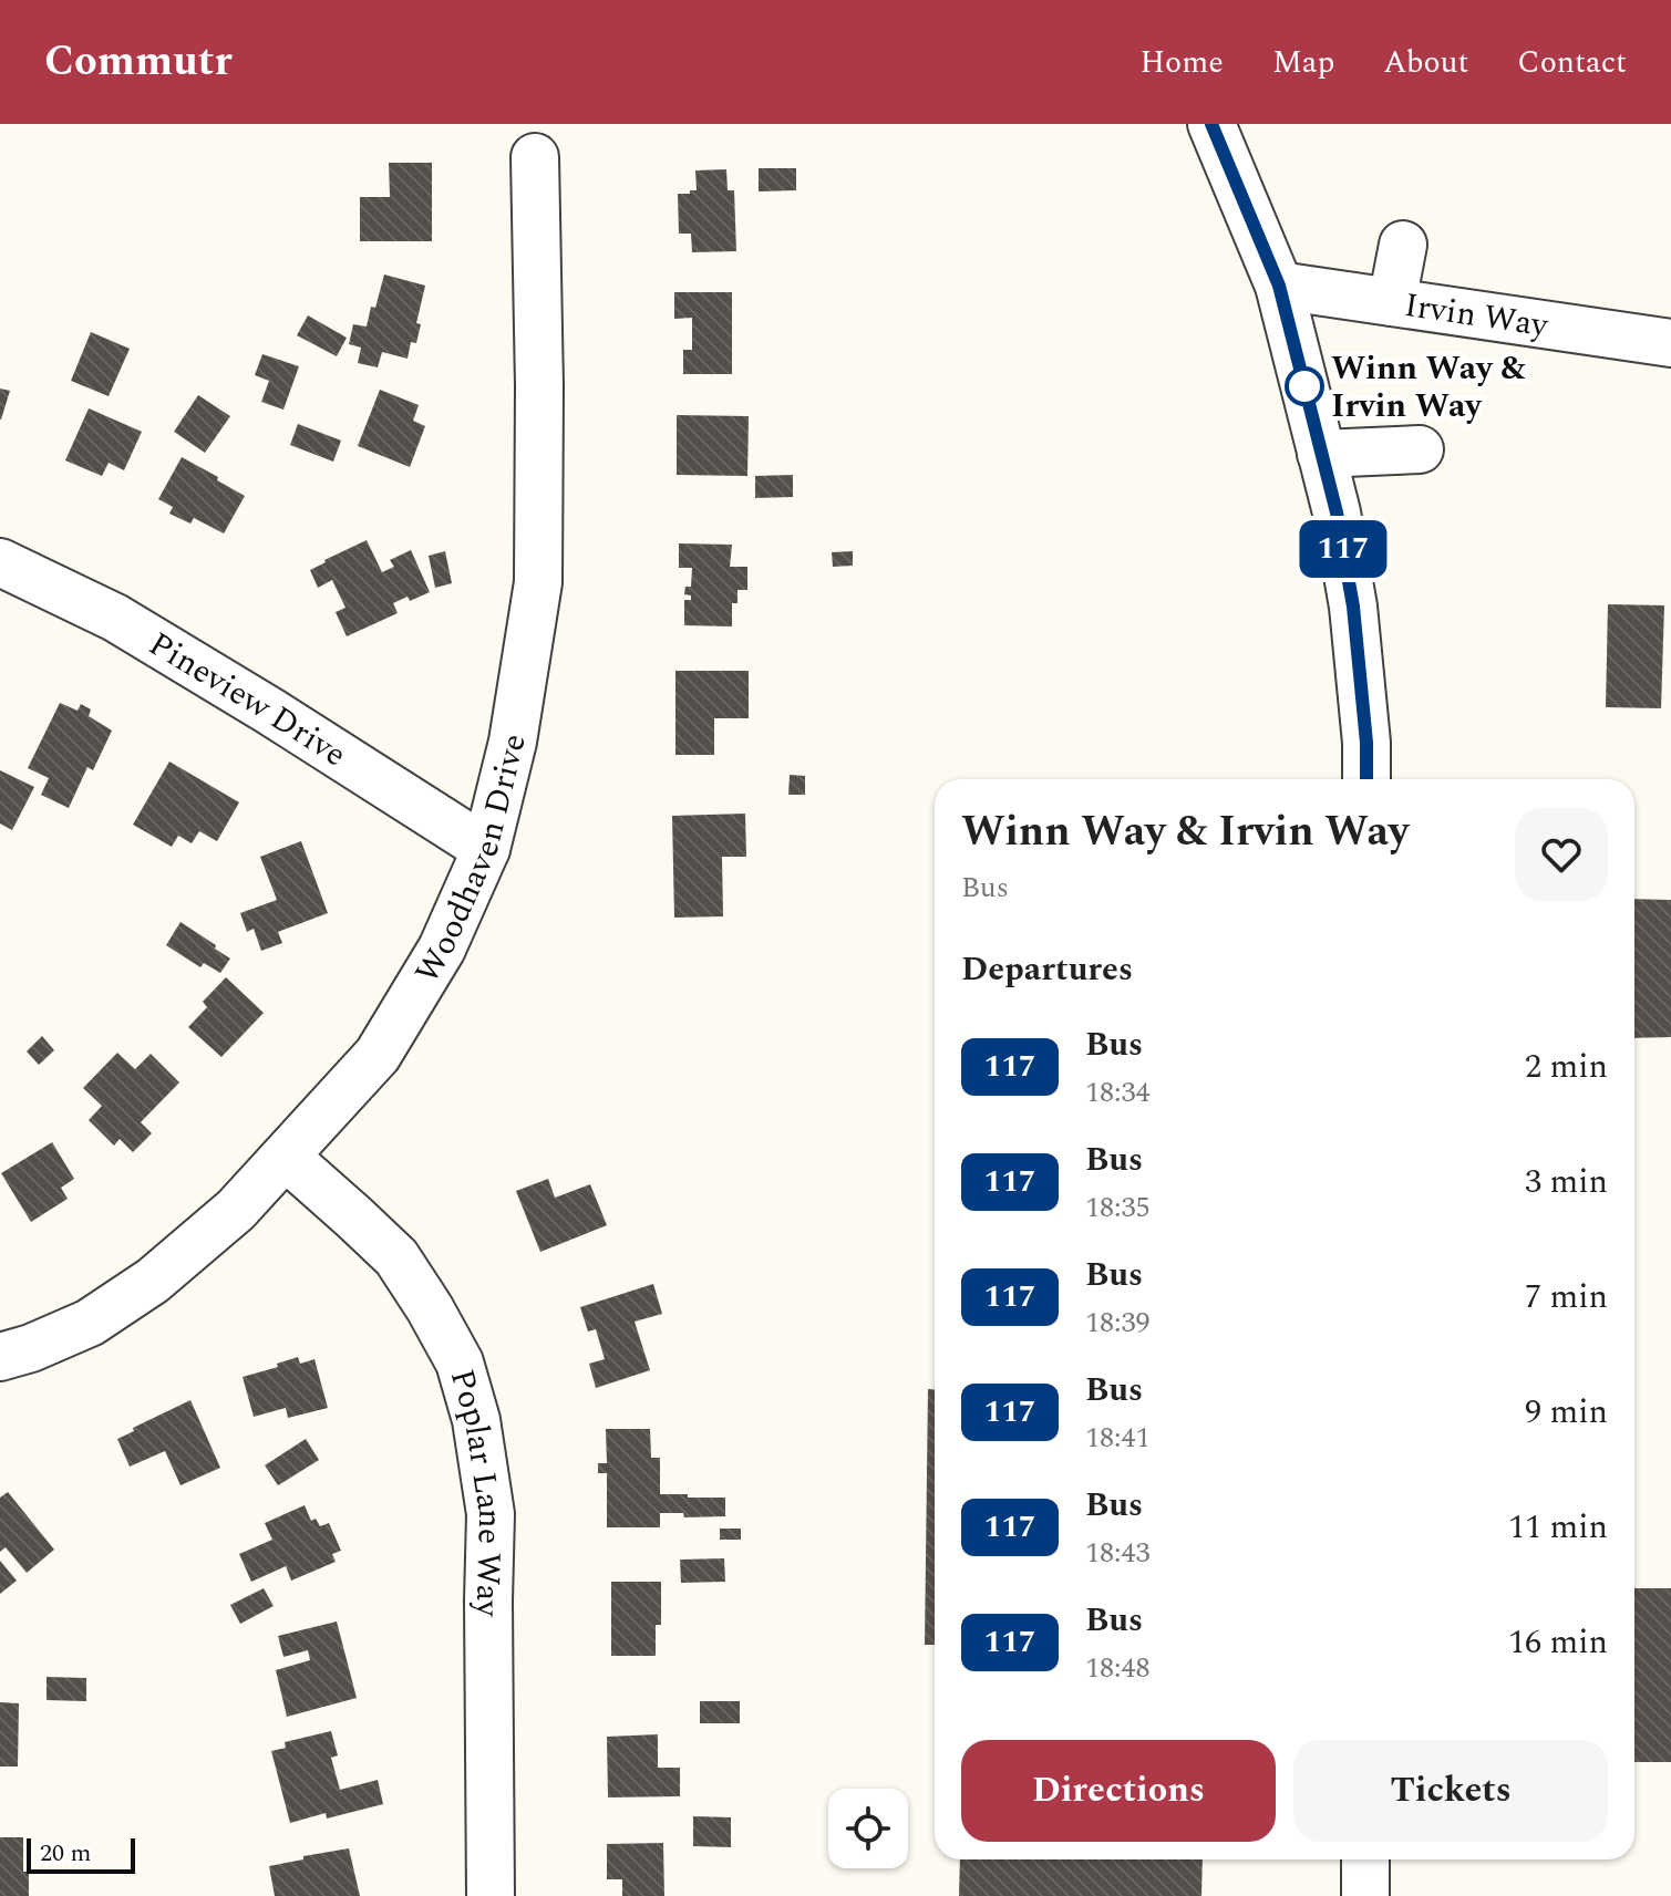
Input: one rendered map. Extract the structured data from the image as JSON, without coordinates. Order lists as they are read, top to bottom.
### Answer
{
  "streets": {
    "street": [
      "Irvin Way",
      "Pineview Drive",
      "Woodhaven Drive",
      "Poplar Lane Way"
    ]
  },
  "crossings": [
    ["Pineview Drive", "Woodhaven Drive"],
    ["Woodhaven Drive", "Poplar Lane Way"]
  ],
  "places": ["Winn Way & Irvin Way"],
  "lines": ["bus line 117"],
  "scale_bar": "20 m",
  "page": {
    "header": "Commutr",
    "nav": [
      "Home",
      "Map",
      "About",
      "Contact"
    ],
    "on_map": "117",
    "heading": [
      ["Winn Way & Irvin Way", "Bus"],
      "Departures"
    ],
    "list": [
      {
        "mark": "117",
        "name": "Bus",
        "note": "18:34",
        "value": "2 min"
      },
      {
        "mark": "117",
        "name": "Bus",
        "note": "18:35",
        "value": "3 min"
      },
      {
        "mark": "117",
        "name": "Bus",
        "note": "18:39",
        "value": "7 min"
      },
      {
        "mark": "117",
        "name": "Bus",
        "note": "18:41",
        "value": "9 min"
      },
      {
        "mark": "117",
        "name": "Bus",
        "note": "18:43",
        "value": "11 min"
      },
      {
        "mark": "117",
        "name": "Bus",
        "note": "18:48",
        "value": "16 min"
      }
    ],
    "buttons": ["Directions", "Tickets"],
    "scale": "20 m"
  }
}
